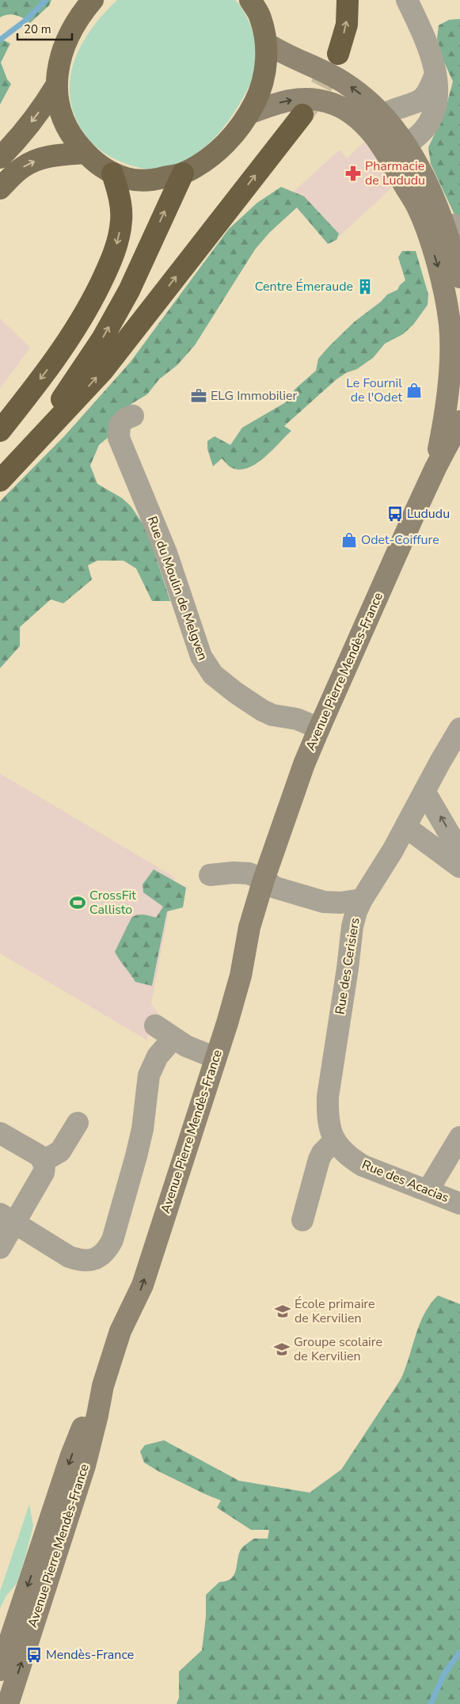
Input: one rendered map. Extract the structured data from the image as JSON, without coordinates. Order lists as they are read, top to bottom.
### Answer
{
  "streets": {
    "street": [
      "Rue du Moulin de Melgven",
      "Avenue Pierre Mendès-France",
      "Rue des Cerisiers",
      "Rue des Acacias"
    ]
  },
  "crossings": [
    ["Rue du Moulin de Melgven", "Avenue Pierre Mendès-France"],
    ["Rue des Cerisiers", "Rue des Acacias"]
  ],
  "places": {
    "pharmacy": ["Pharmacie de Lududu"],
    "building": ["Centre Émeraude"],
    "shop": ["Le Fournil de l'Odet", "Odet-Coiffure"],
    "office": ["ELG Immobilier"],
    "bus stop": ["Lududu", "Mendès-France"],
    "sports": ["CrossFit Callisto"],
    "school or university": ["École primaire de Kervilien", "Groupe scolaire de Kervilien"]
  },
  "scale_bar": "20 m"
}
